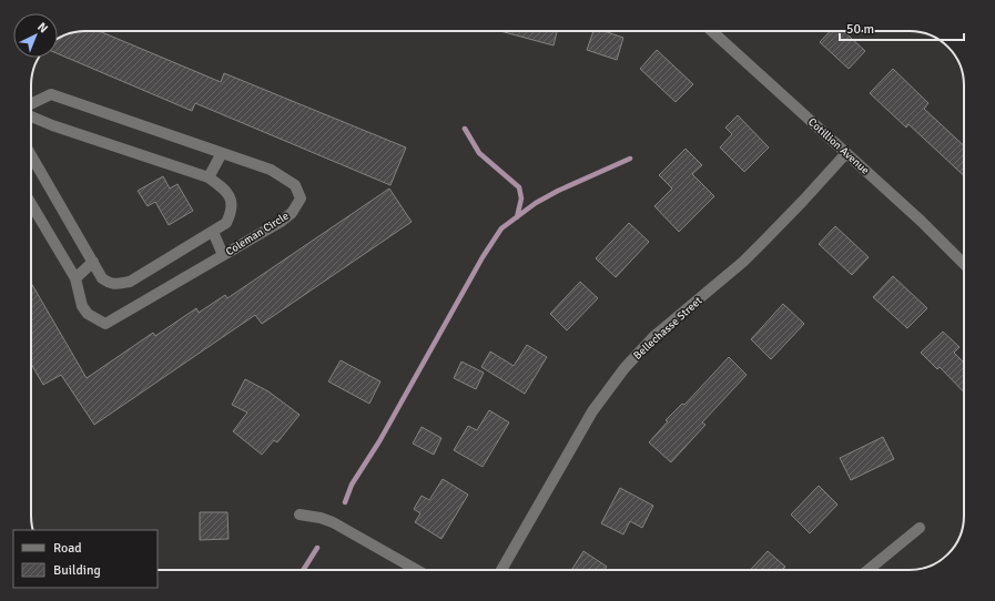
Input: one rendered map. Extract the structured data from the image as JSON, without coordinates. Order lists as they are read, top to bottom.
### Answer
{
  "streets": {
    "street": ["Cotillion Avenue", "Coleman Circle", "Bellechasse Street"]
  },
  "crossings": [
    ["Cotillion Avenue", "Bellechasse Street"]
  ],
  "legend": ["Road", "Building"],
  "scale_bar": "50 m",
  "north": "top right"
}
